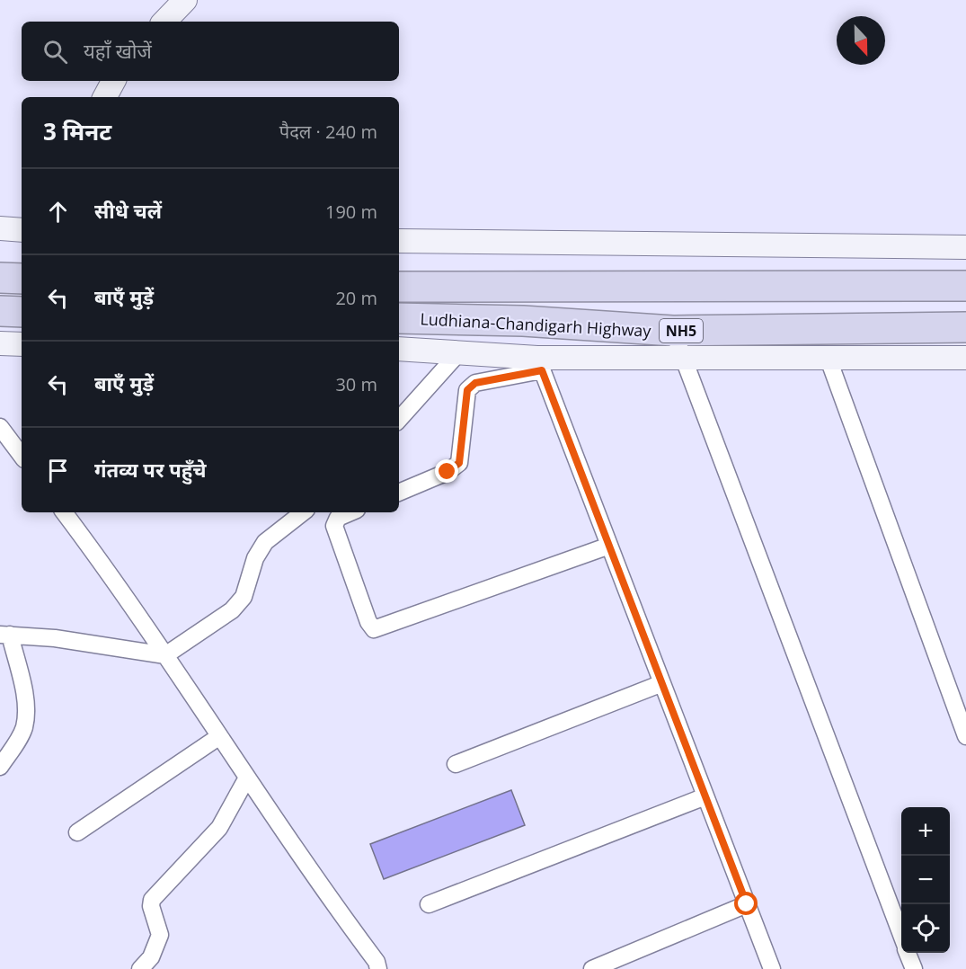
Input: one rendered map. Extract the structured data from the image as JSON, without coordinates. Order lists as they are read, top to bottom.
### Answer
{
  "streets": {
    "highway": ["Ludhiana-Chandigarh Highway", "NH5"]
  },
  "north": "bottom",
  "page": {
    "search": "यहाँ खोजें",
    "heading": ["3 मिनट", "पैदल · 240 m"],
    "list": [
      ["सीधे चलें", "190 m"],
      ["बाएँ मुड़ें", "20 m"],
      ["बाएँ मुड़ें", "30 m"],
      "गंतव्य पर पहुँचे"
    ],
    "map_buttons": ["+", "−"]
  }
}
